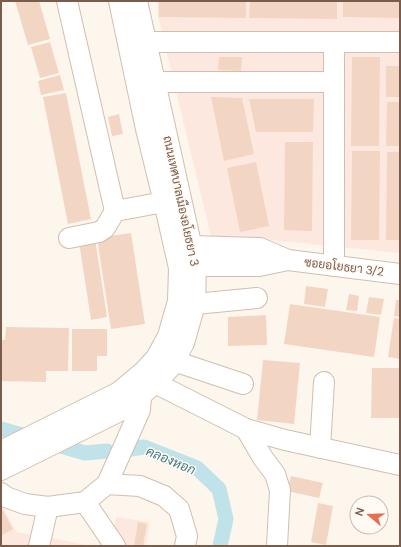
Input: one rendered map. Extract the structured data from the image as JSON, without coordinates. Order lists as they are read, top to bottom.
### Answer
{
  "streets": {
    "street": ["ถนนเทศบาลเมืองอโยธยา 3", "ซอยอโยธยา 3/2"]
  },
  "crossings": [
    ["ถนนเทศบาลเมืองอโยธยา 3", "ซอยอโยธยา 3/2"]
  ],
  "water": ["คลองหอก"],
  "north": "left"
}
